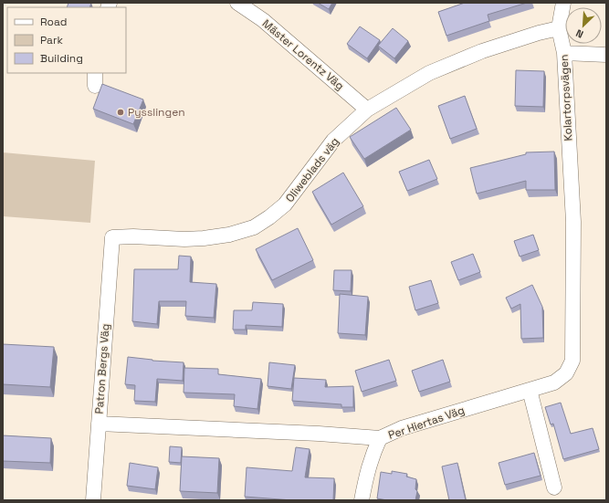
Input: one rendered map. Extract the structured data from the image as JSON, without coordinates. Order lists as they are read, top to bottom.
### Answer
{
  "streets": {
    "street": [
      "Mäster Lorentz Väg",
      "Kolartorpsvägen",
      "Oliweblads väg",
      "Patron Bergs Väg",
      "Per Hiertas Väg"
    ]
  },
  "crossings": [
    ["Mäster Lorentz Väg", "Oliweblads väg"],
    ["Kolartorpsvägen", "Oliweblads väg"],
    ["Kolartorpsvägen", "Per Hiertas Väg"],
    ["Oliweblads väg", "Patron Bergs Väg"],
    ["Patron Bergs Väg", "Per Hiertas Väg"]
  ],
  "places": ["Pysslingen"],
  "legend": ["Road", "Park", "Building"],
  "north": "bottom left"
}
